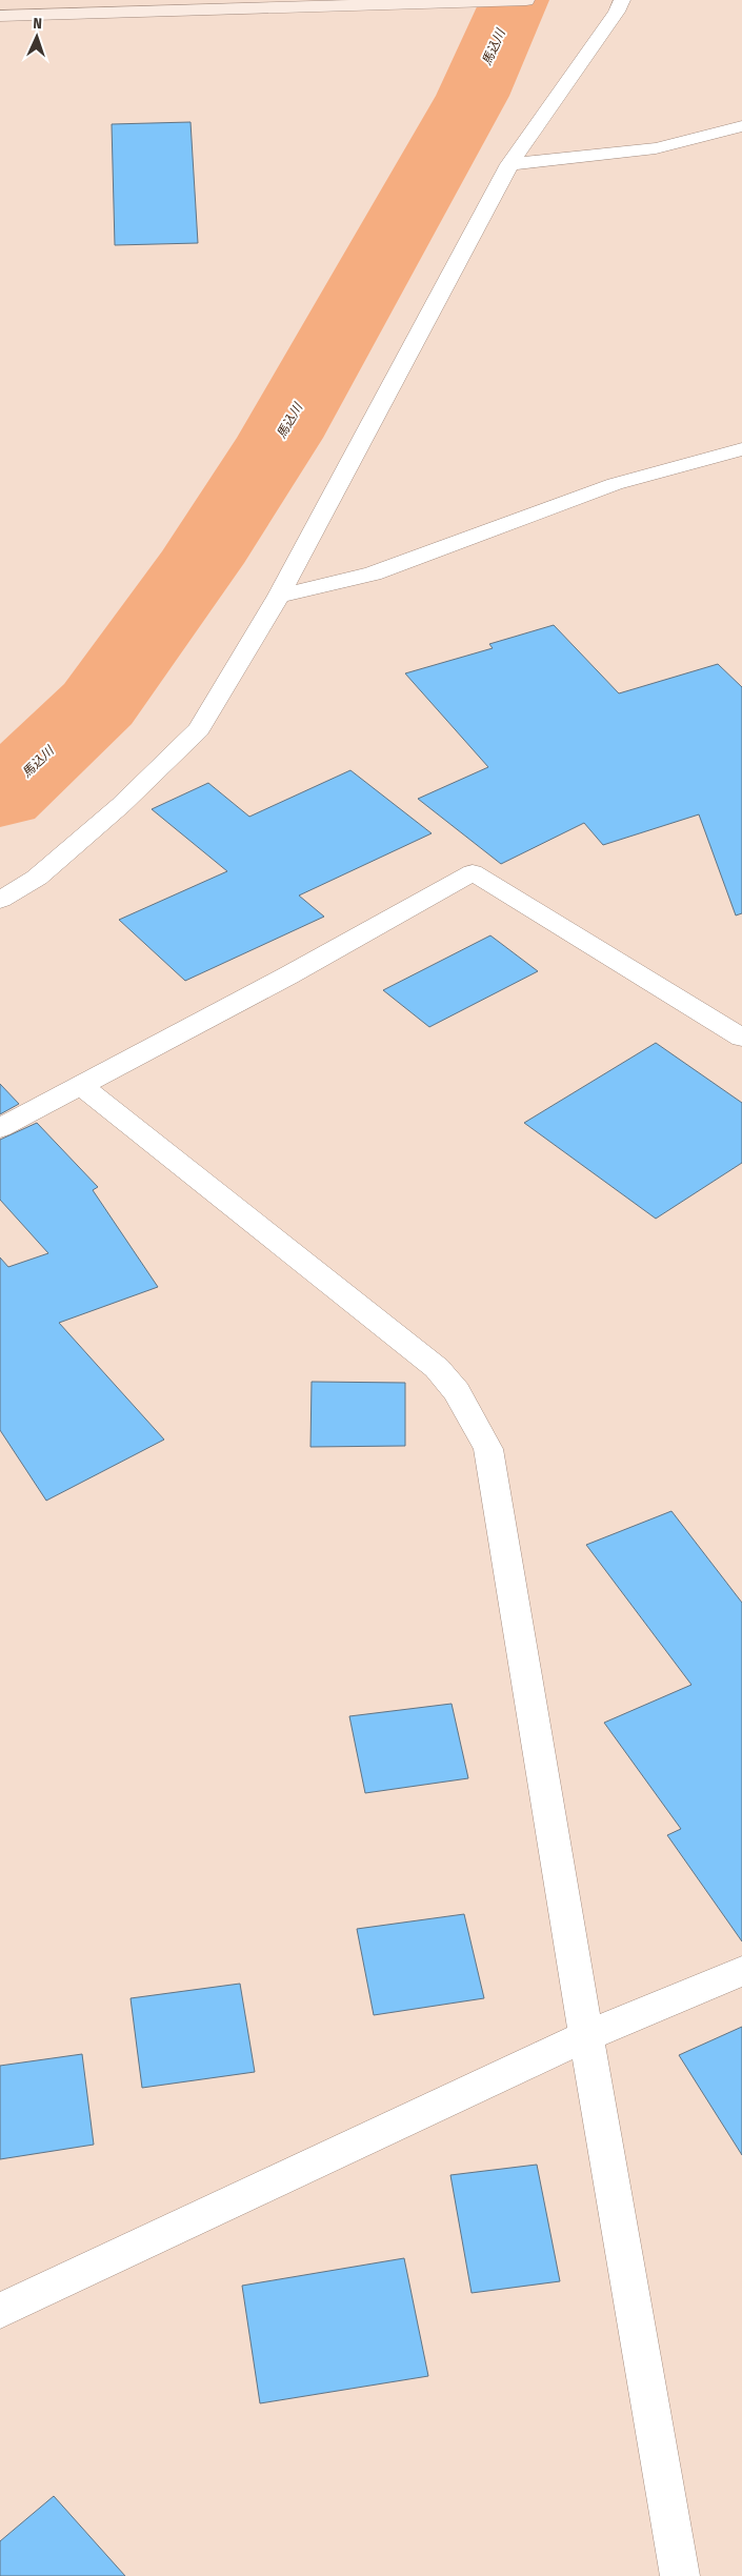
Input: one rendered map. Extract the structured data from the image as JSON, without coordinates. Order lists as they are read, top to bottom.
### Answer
{
  "water": ["馬込川"],
  "north": "top"
}
